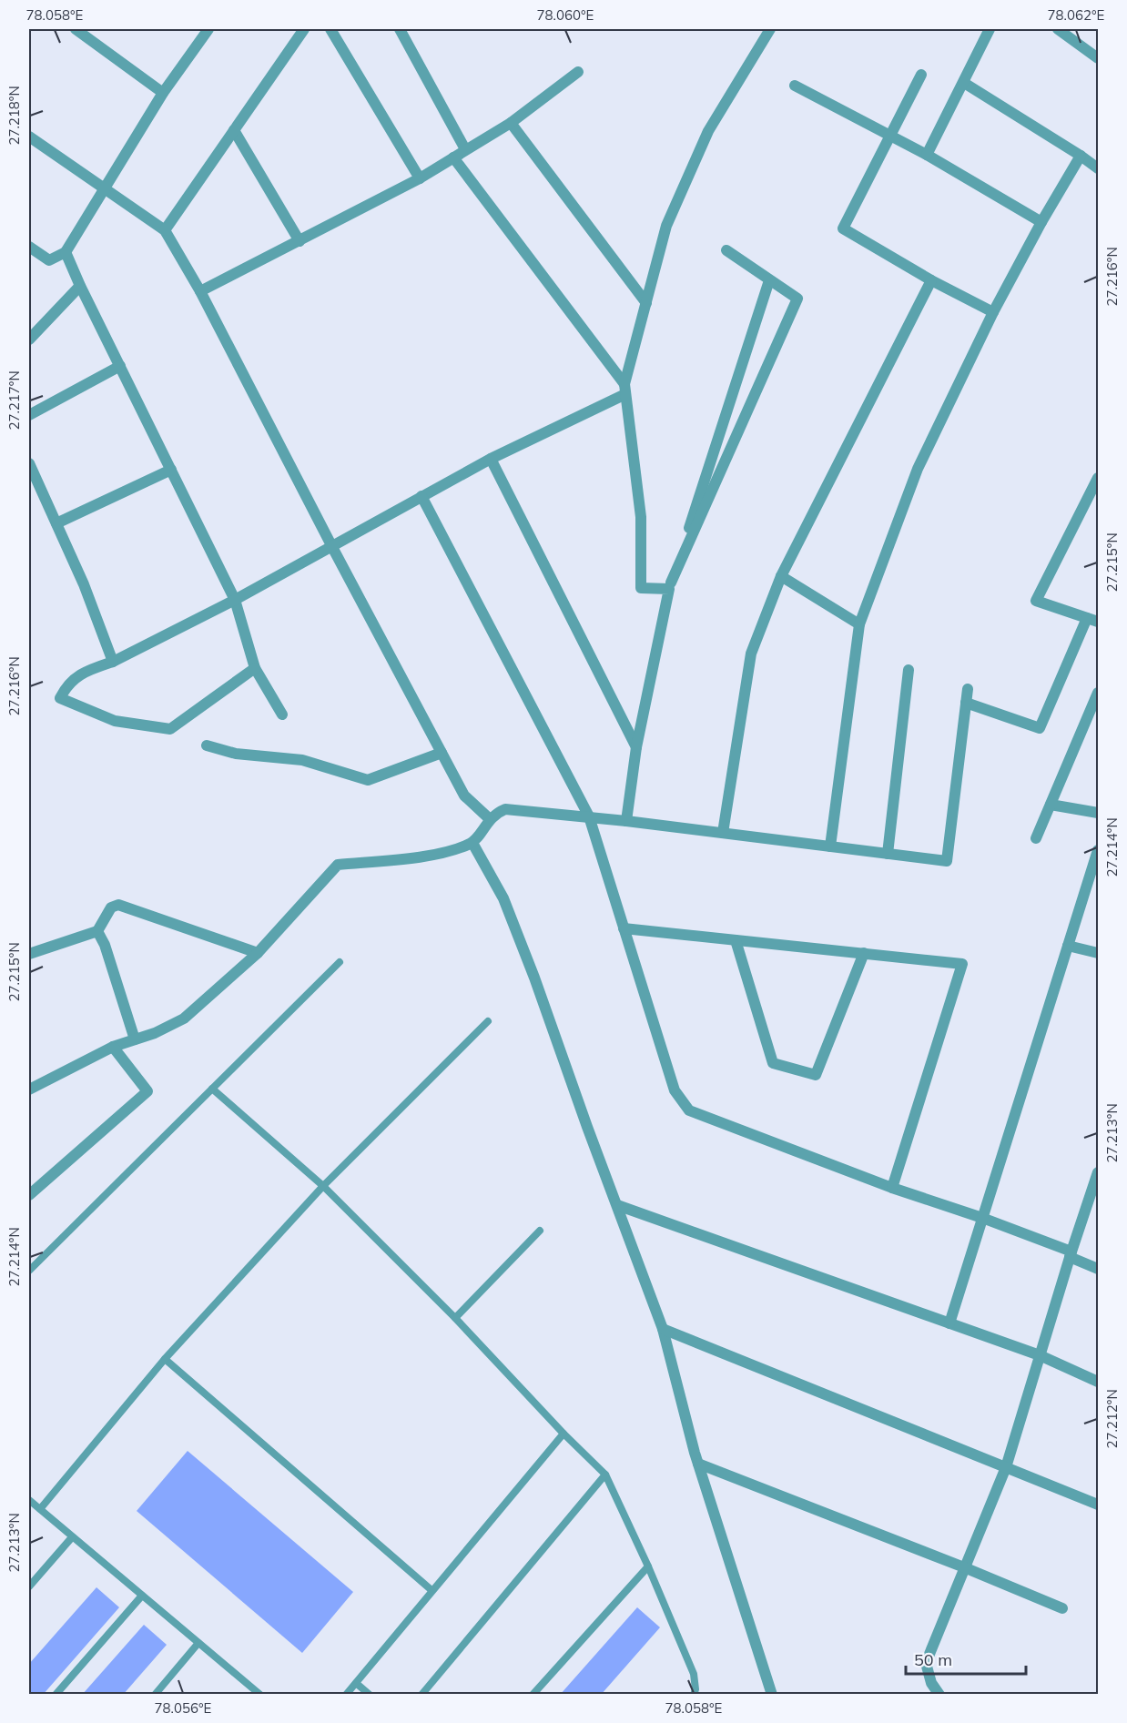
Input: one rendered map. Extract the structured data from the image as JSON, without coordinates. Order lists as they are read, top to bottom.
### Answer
{
  "scale_bar": "50 m",
  "coordinates": [
    "78.058°E",
    "78.060°E",
    "78.062°E",
    "27.218°N",
    "27.216°N",
    "27.217°N",
    "27.215°N",
    "27.214°N",
    "27.213°N",
    "27.212°N",
    "78.056°E"
  ]
}
